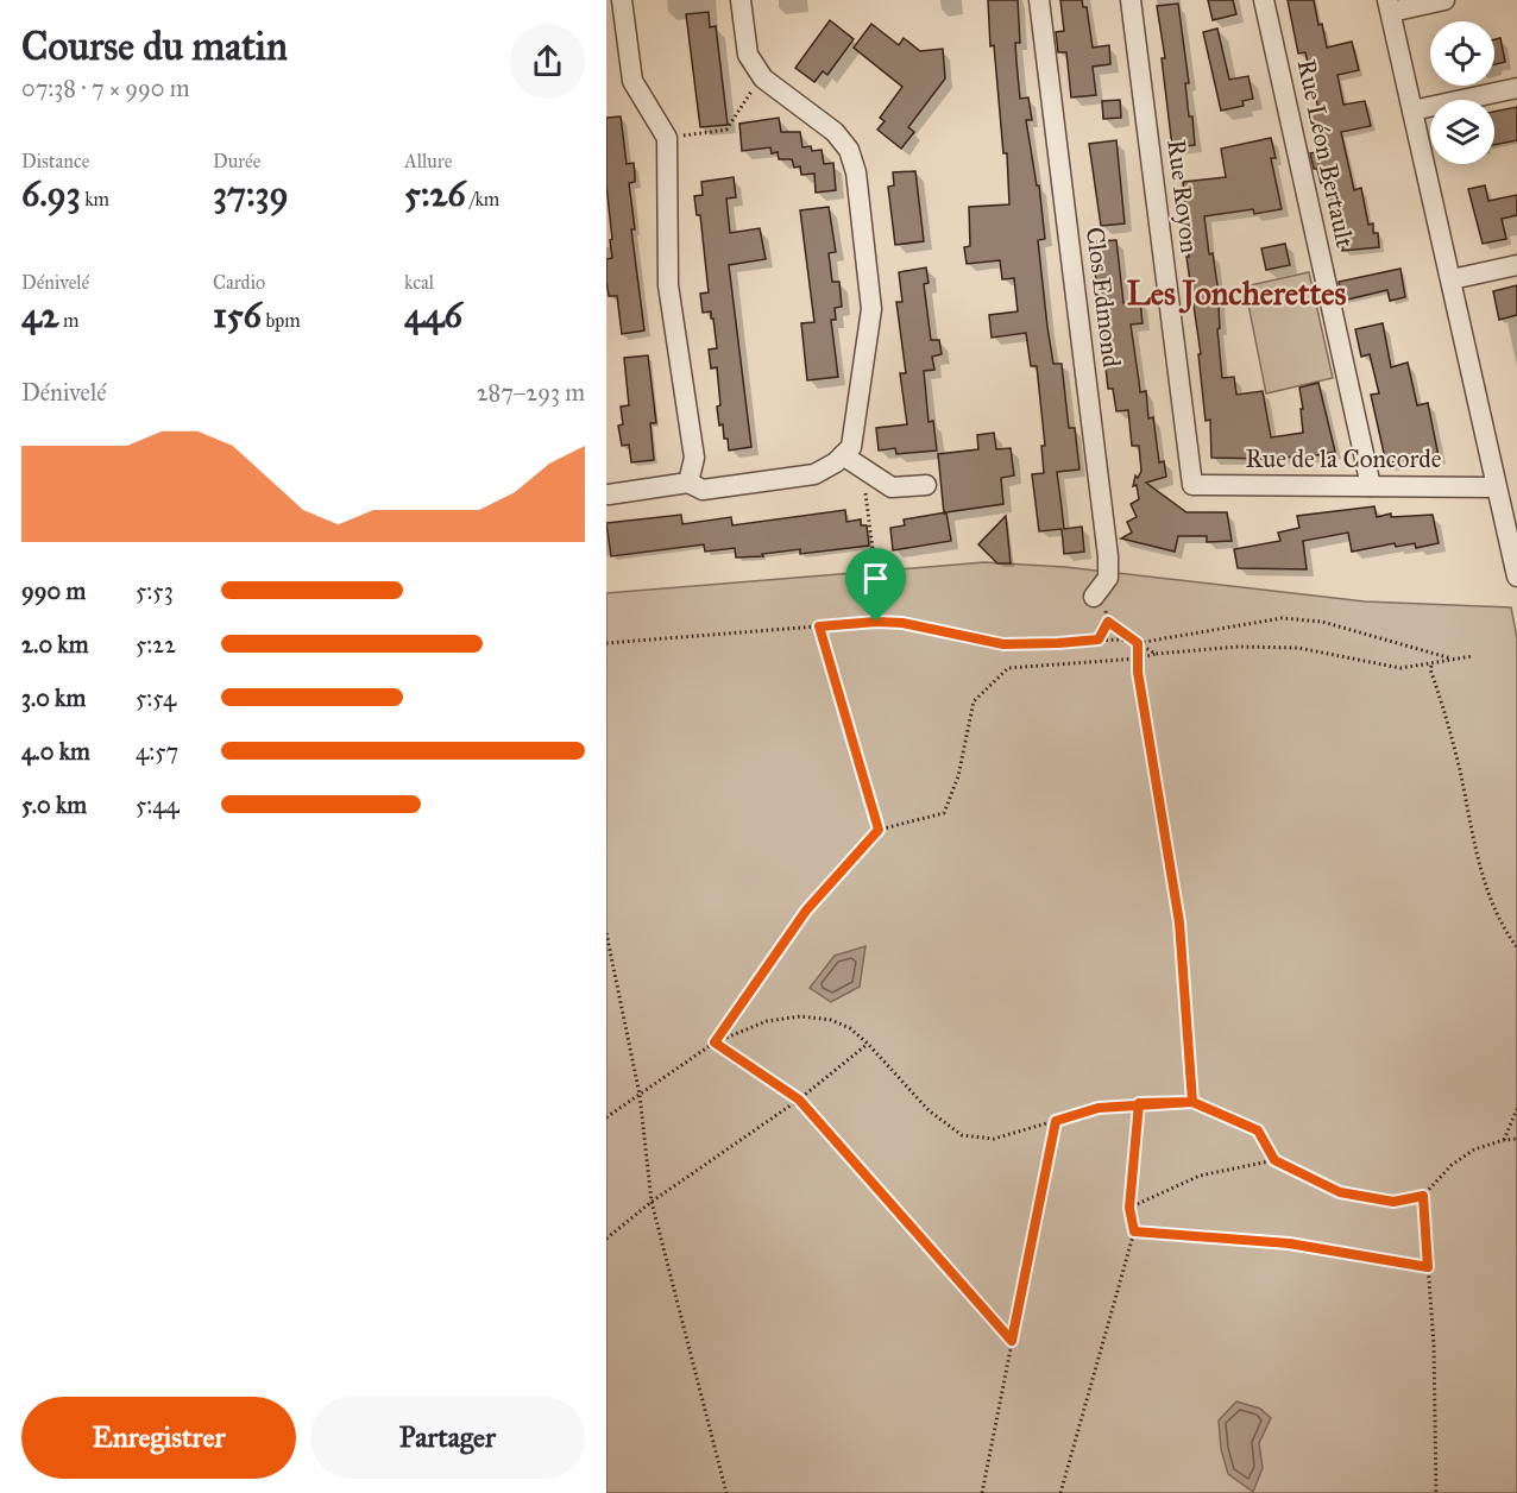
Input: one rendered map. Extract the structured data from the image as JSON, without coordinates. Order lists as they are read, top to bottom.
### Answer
{
  "streets": {
    "street": [
      "Rue Léon Bertault",
      "Rue Royon",
      "Clos Edmond",
      "Rue de la Concorde"
    ]
  },
  "crossings": [
    ["Rue Léon Bertault", "Rue de la Concorde"],
    ["Rue Royon", "Rue de la Concorde"]
  ],
  "districts": ["Les Joncherettes"],
  "page": {
    "heading": ["Course du matin", "07:38 · 7 × 990 m"],
    "stats": [
      ["Distance", "6.93 km"],
      ["Durée", "37:39"],
      ["Allure", "5:26 /km"],
      ["Dénivelé", "42 m"],
      ["Cardio", "156 bpm"],
      ["kcal", "446"]
    ],
    "chart": ["Dénivelé", "287–293 m"],
    "list": [
      {
        "name": "990 m",
        "note": "5:53"
      },
      {
        "name": "2.0 km",
        "note": "5:22"
      },
      {
        "name": "3.0 km",
        "note": "5:54"
      },
      {
        "name": "4.0 km",
        "note": "4:57"
      },
      {
        "name": "5.0 km",
        "note": "5:44"
      }
    ],
    "buttons": ["Enregistrer", "Partager"]
  }
}
